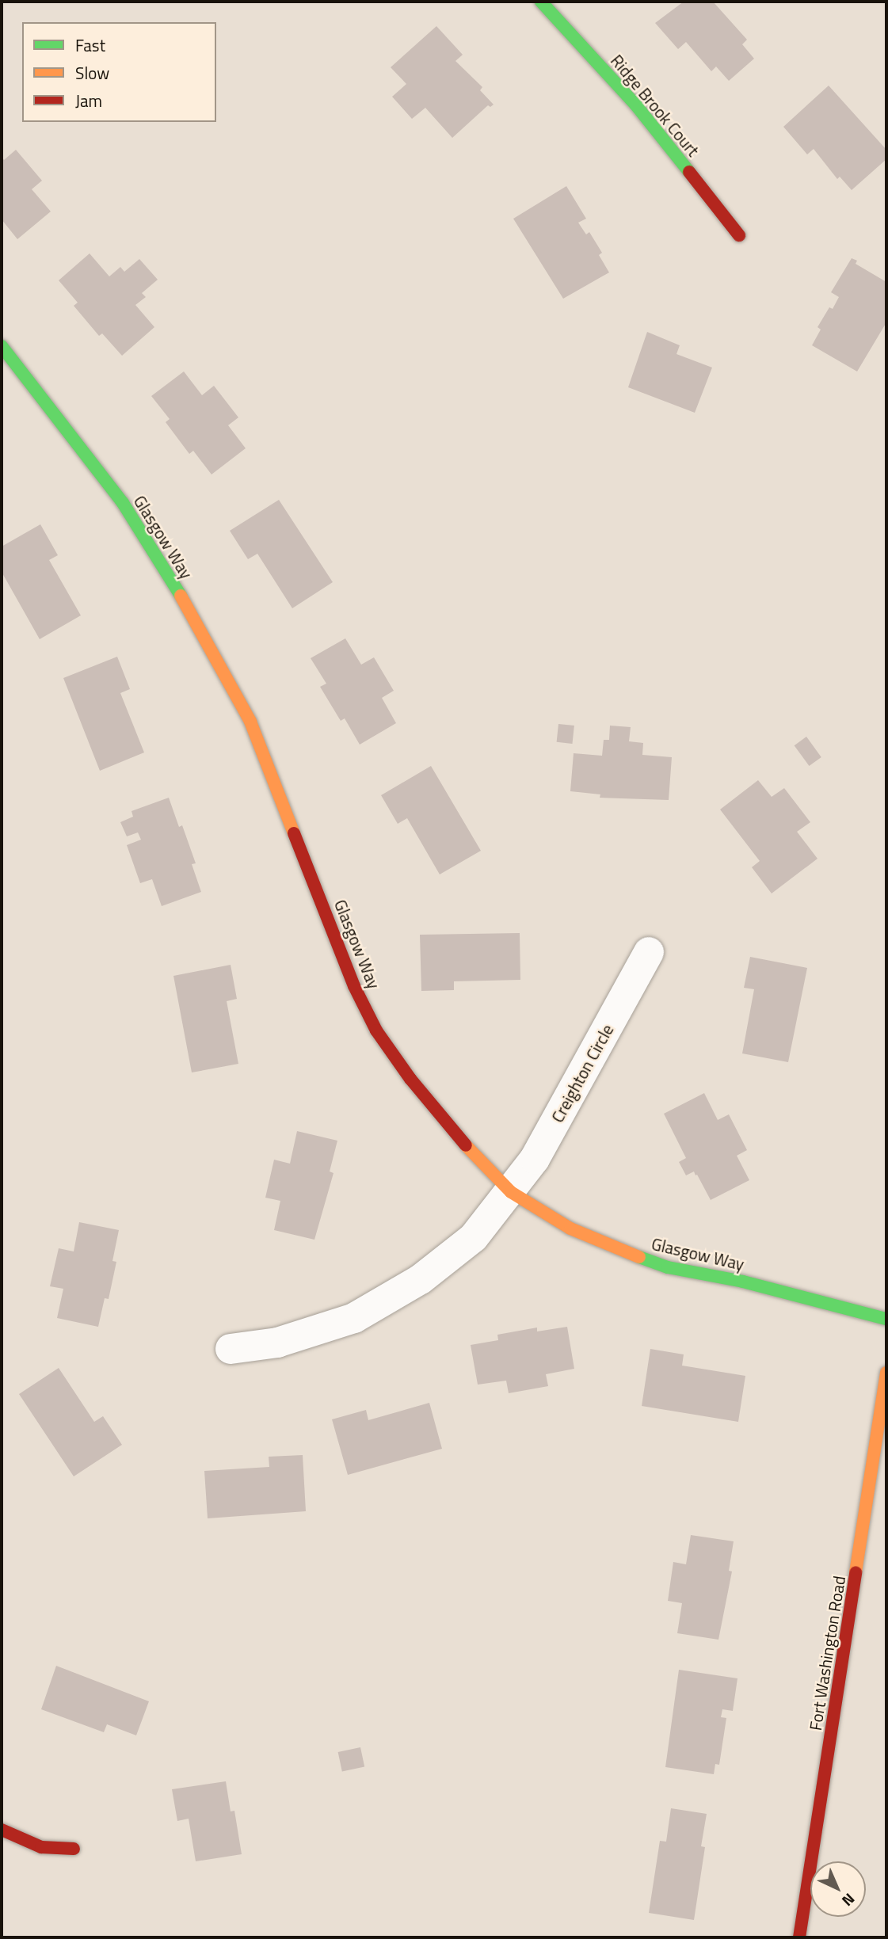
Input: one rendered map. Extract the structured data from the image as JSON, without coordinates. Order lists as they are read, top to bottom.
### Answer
{
  "streets": {
    "street": [
      "Ridge Brook Court",
      "Glasgow Way",
      "Creighton Circle",
      "Fort Washington Road"
    ]
  },
  "crossings": [
    ["Glasgow Way", "Creighton Circle"]
  ],
  "legend": ["Fast", "Slow", "Jam"],
  "north": "bottom right"
}
